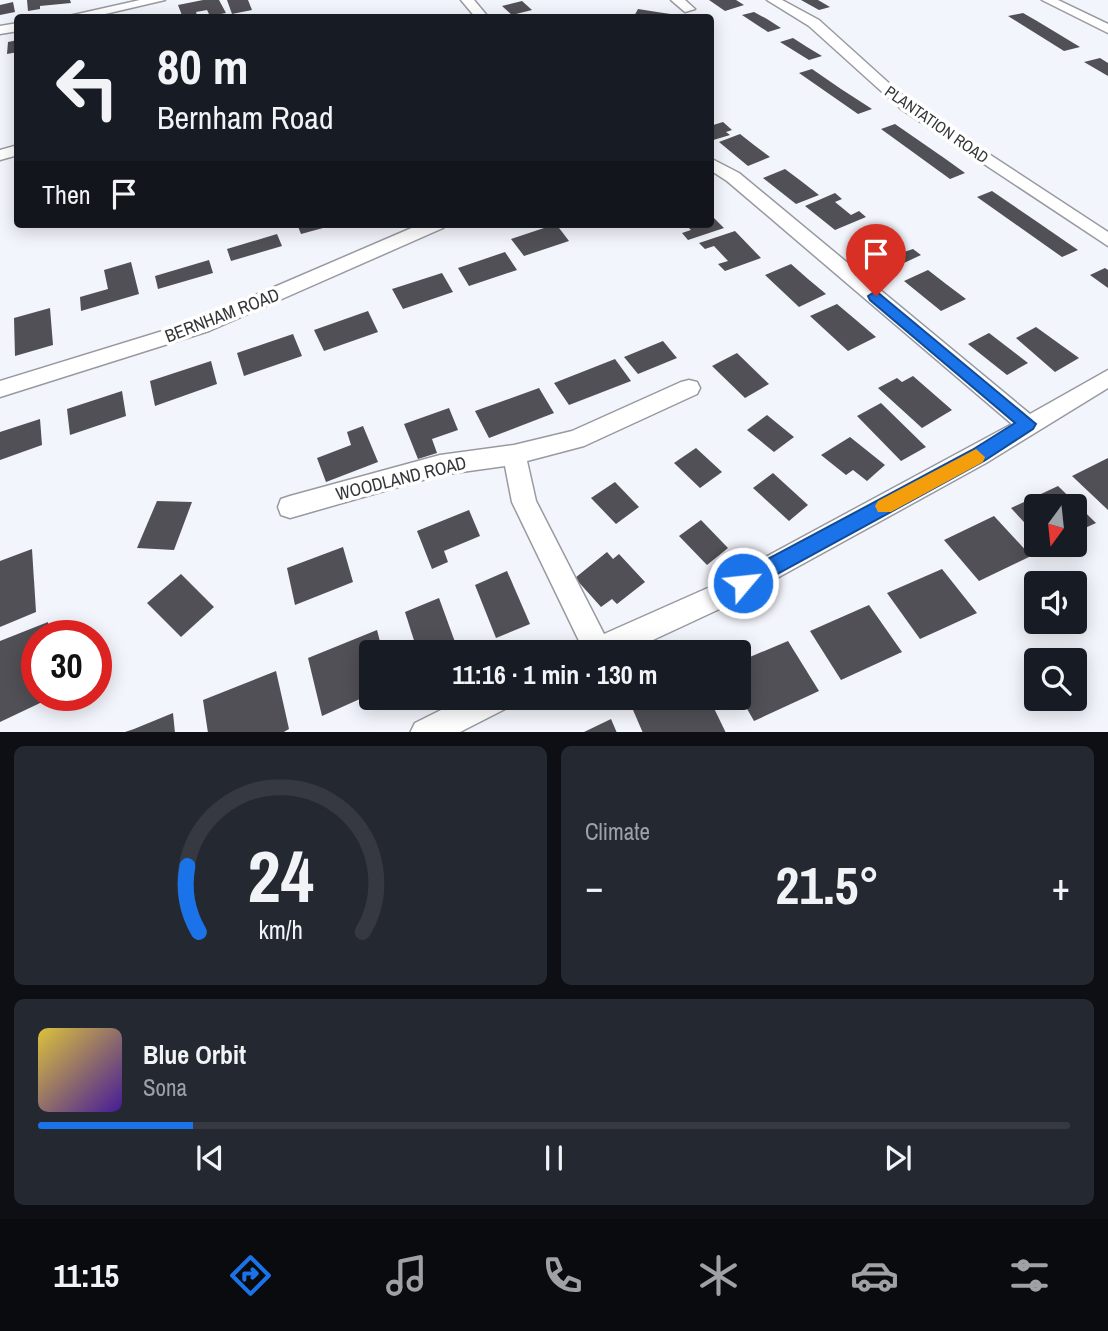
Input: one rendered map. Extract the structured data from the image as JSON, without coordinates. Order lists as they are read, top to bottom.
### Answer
{
  "streets": {
    "street": ["PLANTATION ROAD", "BERNHAM ROAD", "WOODLAND ROAD"]
  },
  "north": "bottom",
  "page": {
    "turn": ["80 m", "Bernham Road"],
    "then": "Then",
    "limit": "30",
    "trip": "11:16 · 1 min · 130 m",
    "tile": "Climate",
    "heat": ["−", "21.5°", "+"],
    "song": ["Blue Orbit", "Sona"],
    "tabs": "11:15",
    "gauge": ["24", "km/h"]
  }
}
